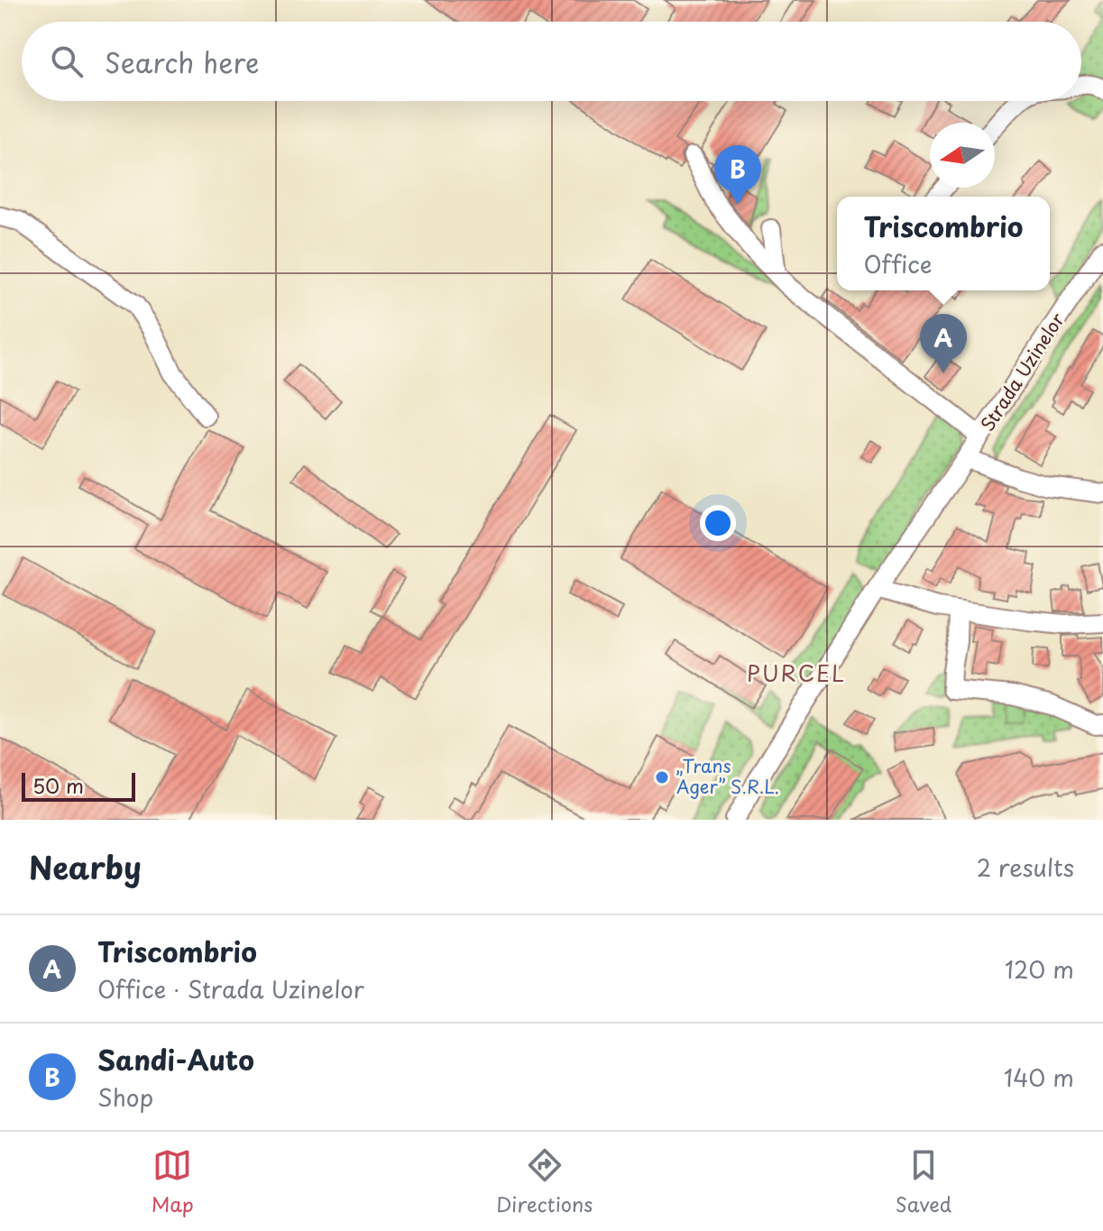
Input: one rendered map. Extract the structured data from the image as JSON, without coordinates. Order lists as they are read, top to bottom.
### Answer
{
  "streets": {
    "street": ["Strada Uzinelor"]
  },
  "districts": ["PURCEL"],
  "places": ["„Trans Ager” S.R.L."],
  "scale_bar": "50 m",
  "north": "left",
  "page": {
    "search": "Search here",
    "pins": ["B", "A"],
    "popup": ["Triscombrio", "Office"],
    "scale": "50 m",
    "heading": ["Nearby", "2 results"],
    "list": [
      {
        "mark": "A",
        "name": "Triscombrio",
        "note": "Office · Strada Uzinelor",
        "value": "120 m"
      },
      {
        "mark": "B",
        "name": "Sandi-Auto",
        "note": "Shop",
        "value": "140 m"
      }
    ],
    "nav": ["Map", "Directions", "Saved"]
  }
}
